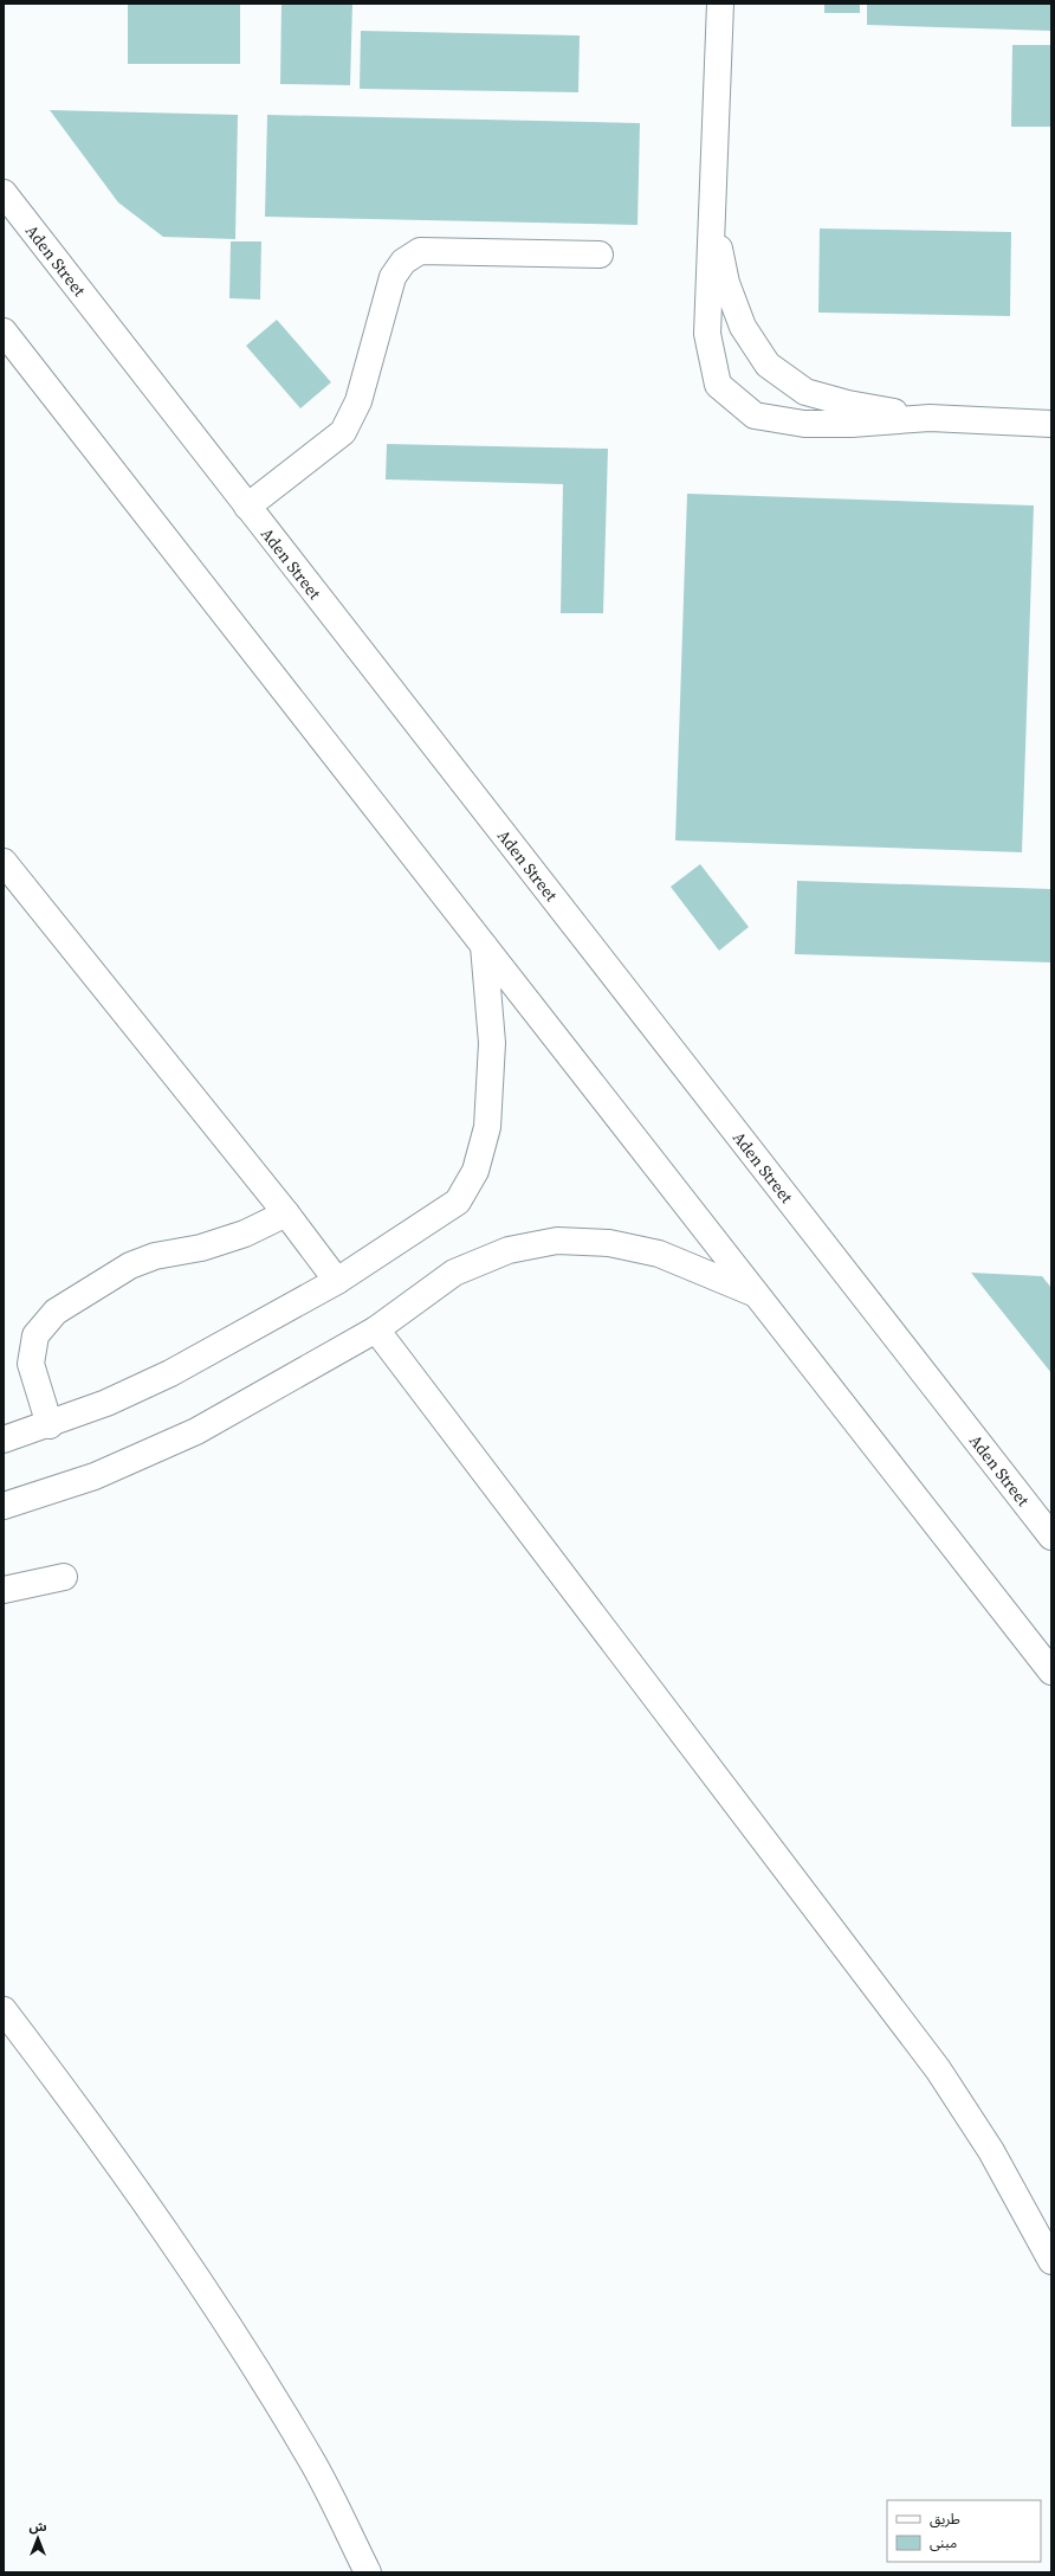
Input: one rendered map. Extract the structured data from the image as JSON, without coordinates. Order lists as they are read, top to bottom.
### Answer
{
  "streets": {
    "street": ["Aden Street"]
  },
  "legend": ["طريق", "مبنى"],
  "north": "top"
}
